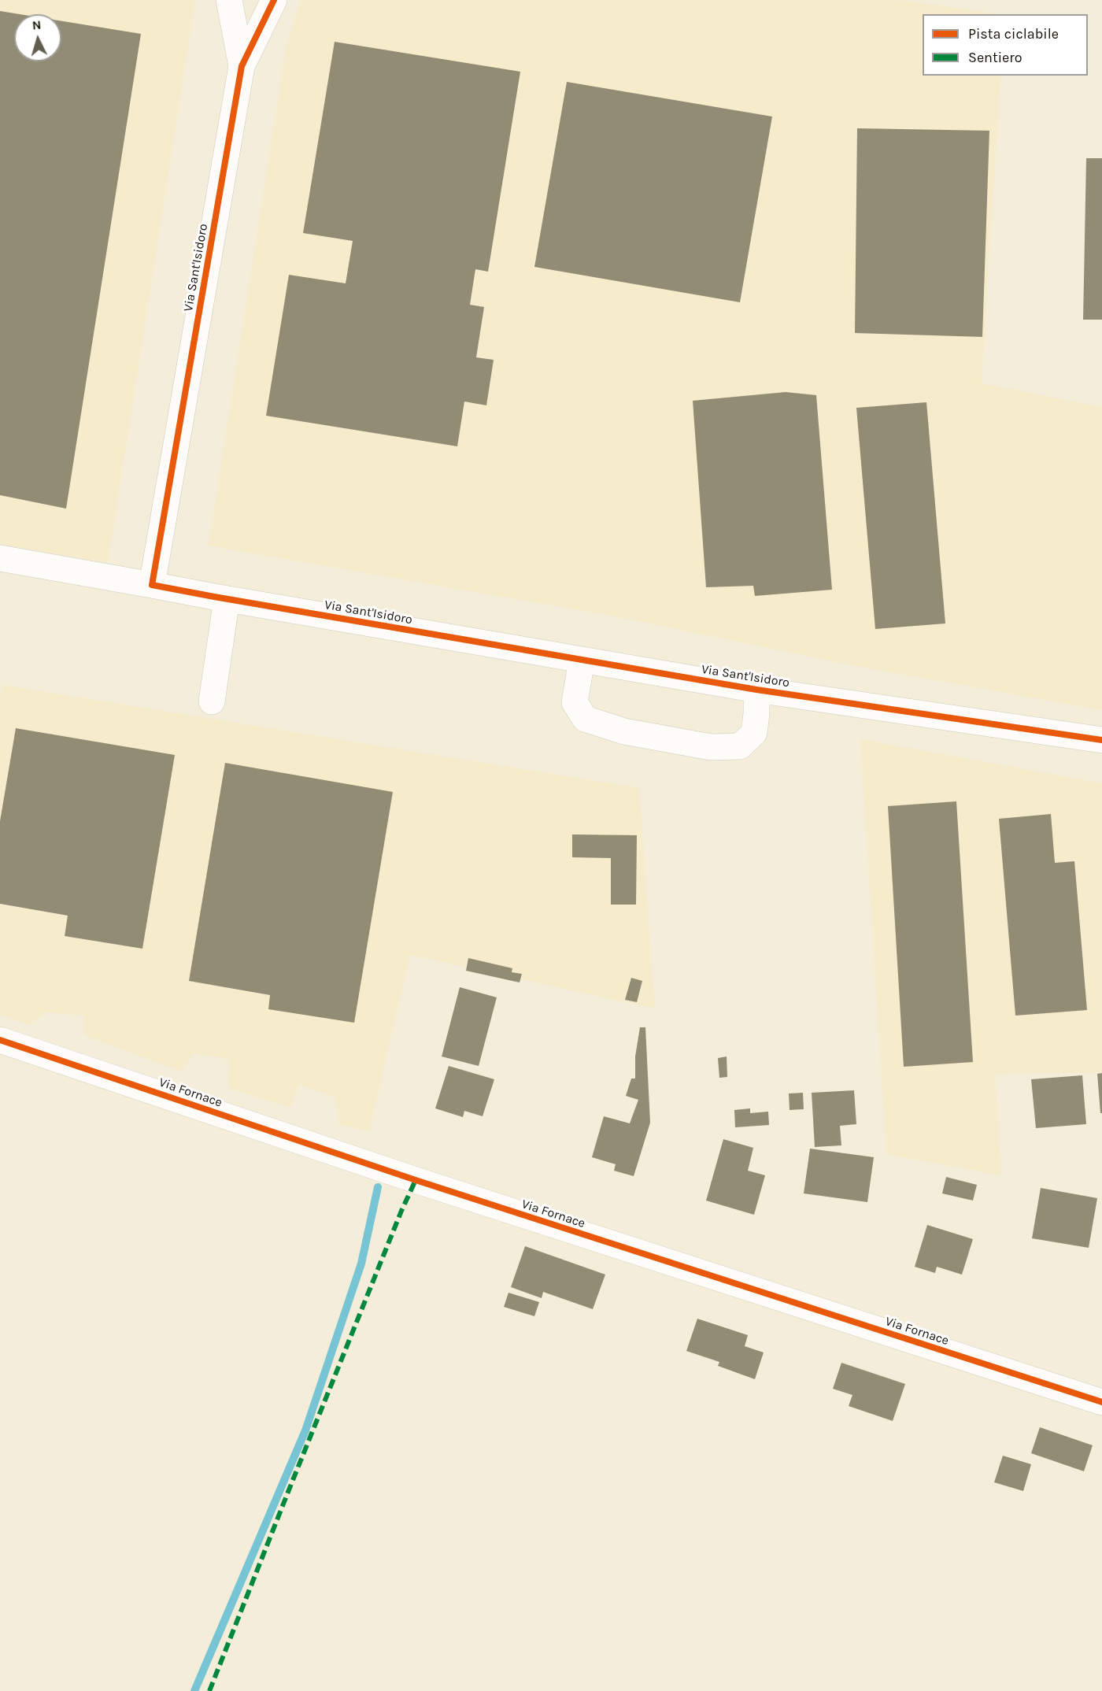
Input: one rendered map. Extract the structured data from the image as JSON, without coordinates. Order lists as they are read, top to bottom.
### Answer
{
  "streets": {
    "street": ["Via Sant'Isidoro", "Via Fornace"]
  },
  "legend": ["Pista ciclabile", "Sentiero"],
  "north": "top"
}
